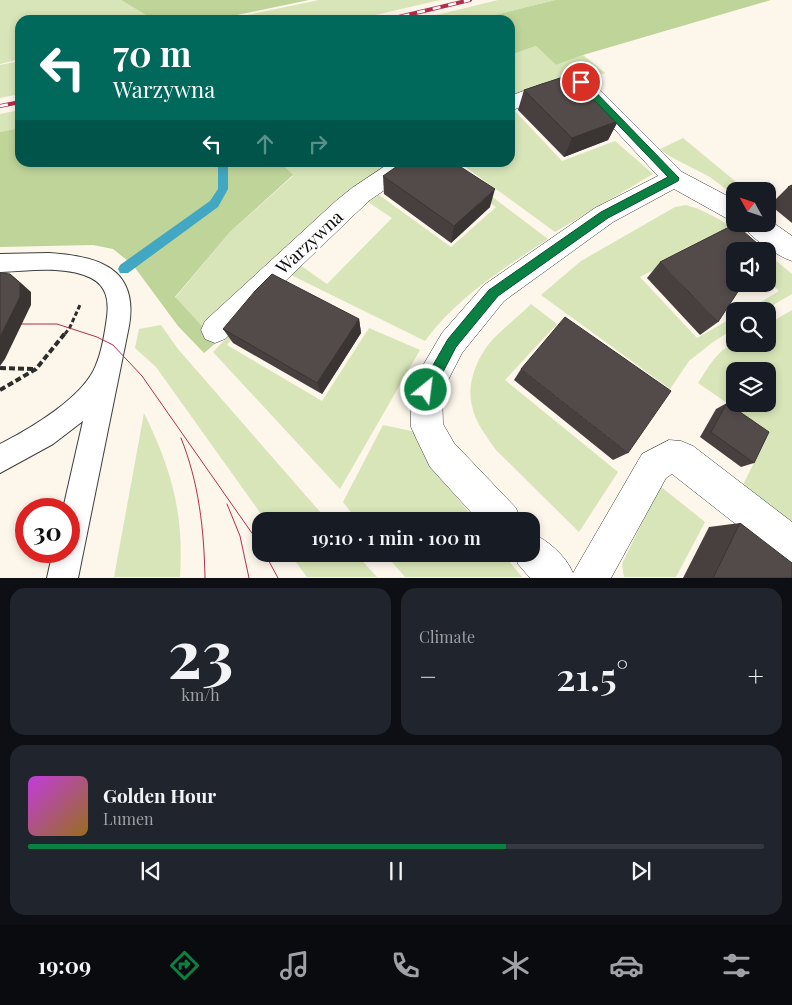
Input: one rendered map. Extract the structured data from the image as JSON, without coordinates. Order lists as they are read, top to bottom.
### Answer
{
  "streets": {
    "street": ["Warzywna"]
  },
  "north": "top left",
  "page": {
    "turn": ["70 m", "Warzywna"],
    "limit": "30",
    "trip": "19:10 · 1 min · 100 m",
    "tile": [
      ["23", "km/h"],
      "Climate"
    ],
    "heat": ["−", "21.5°", "+"],
    "song": ["Golden Hour", "Lumen"],
    "tabs": "19:09"
  }
}
